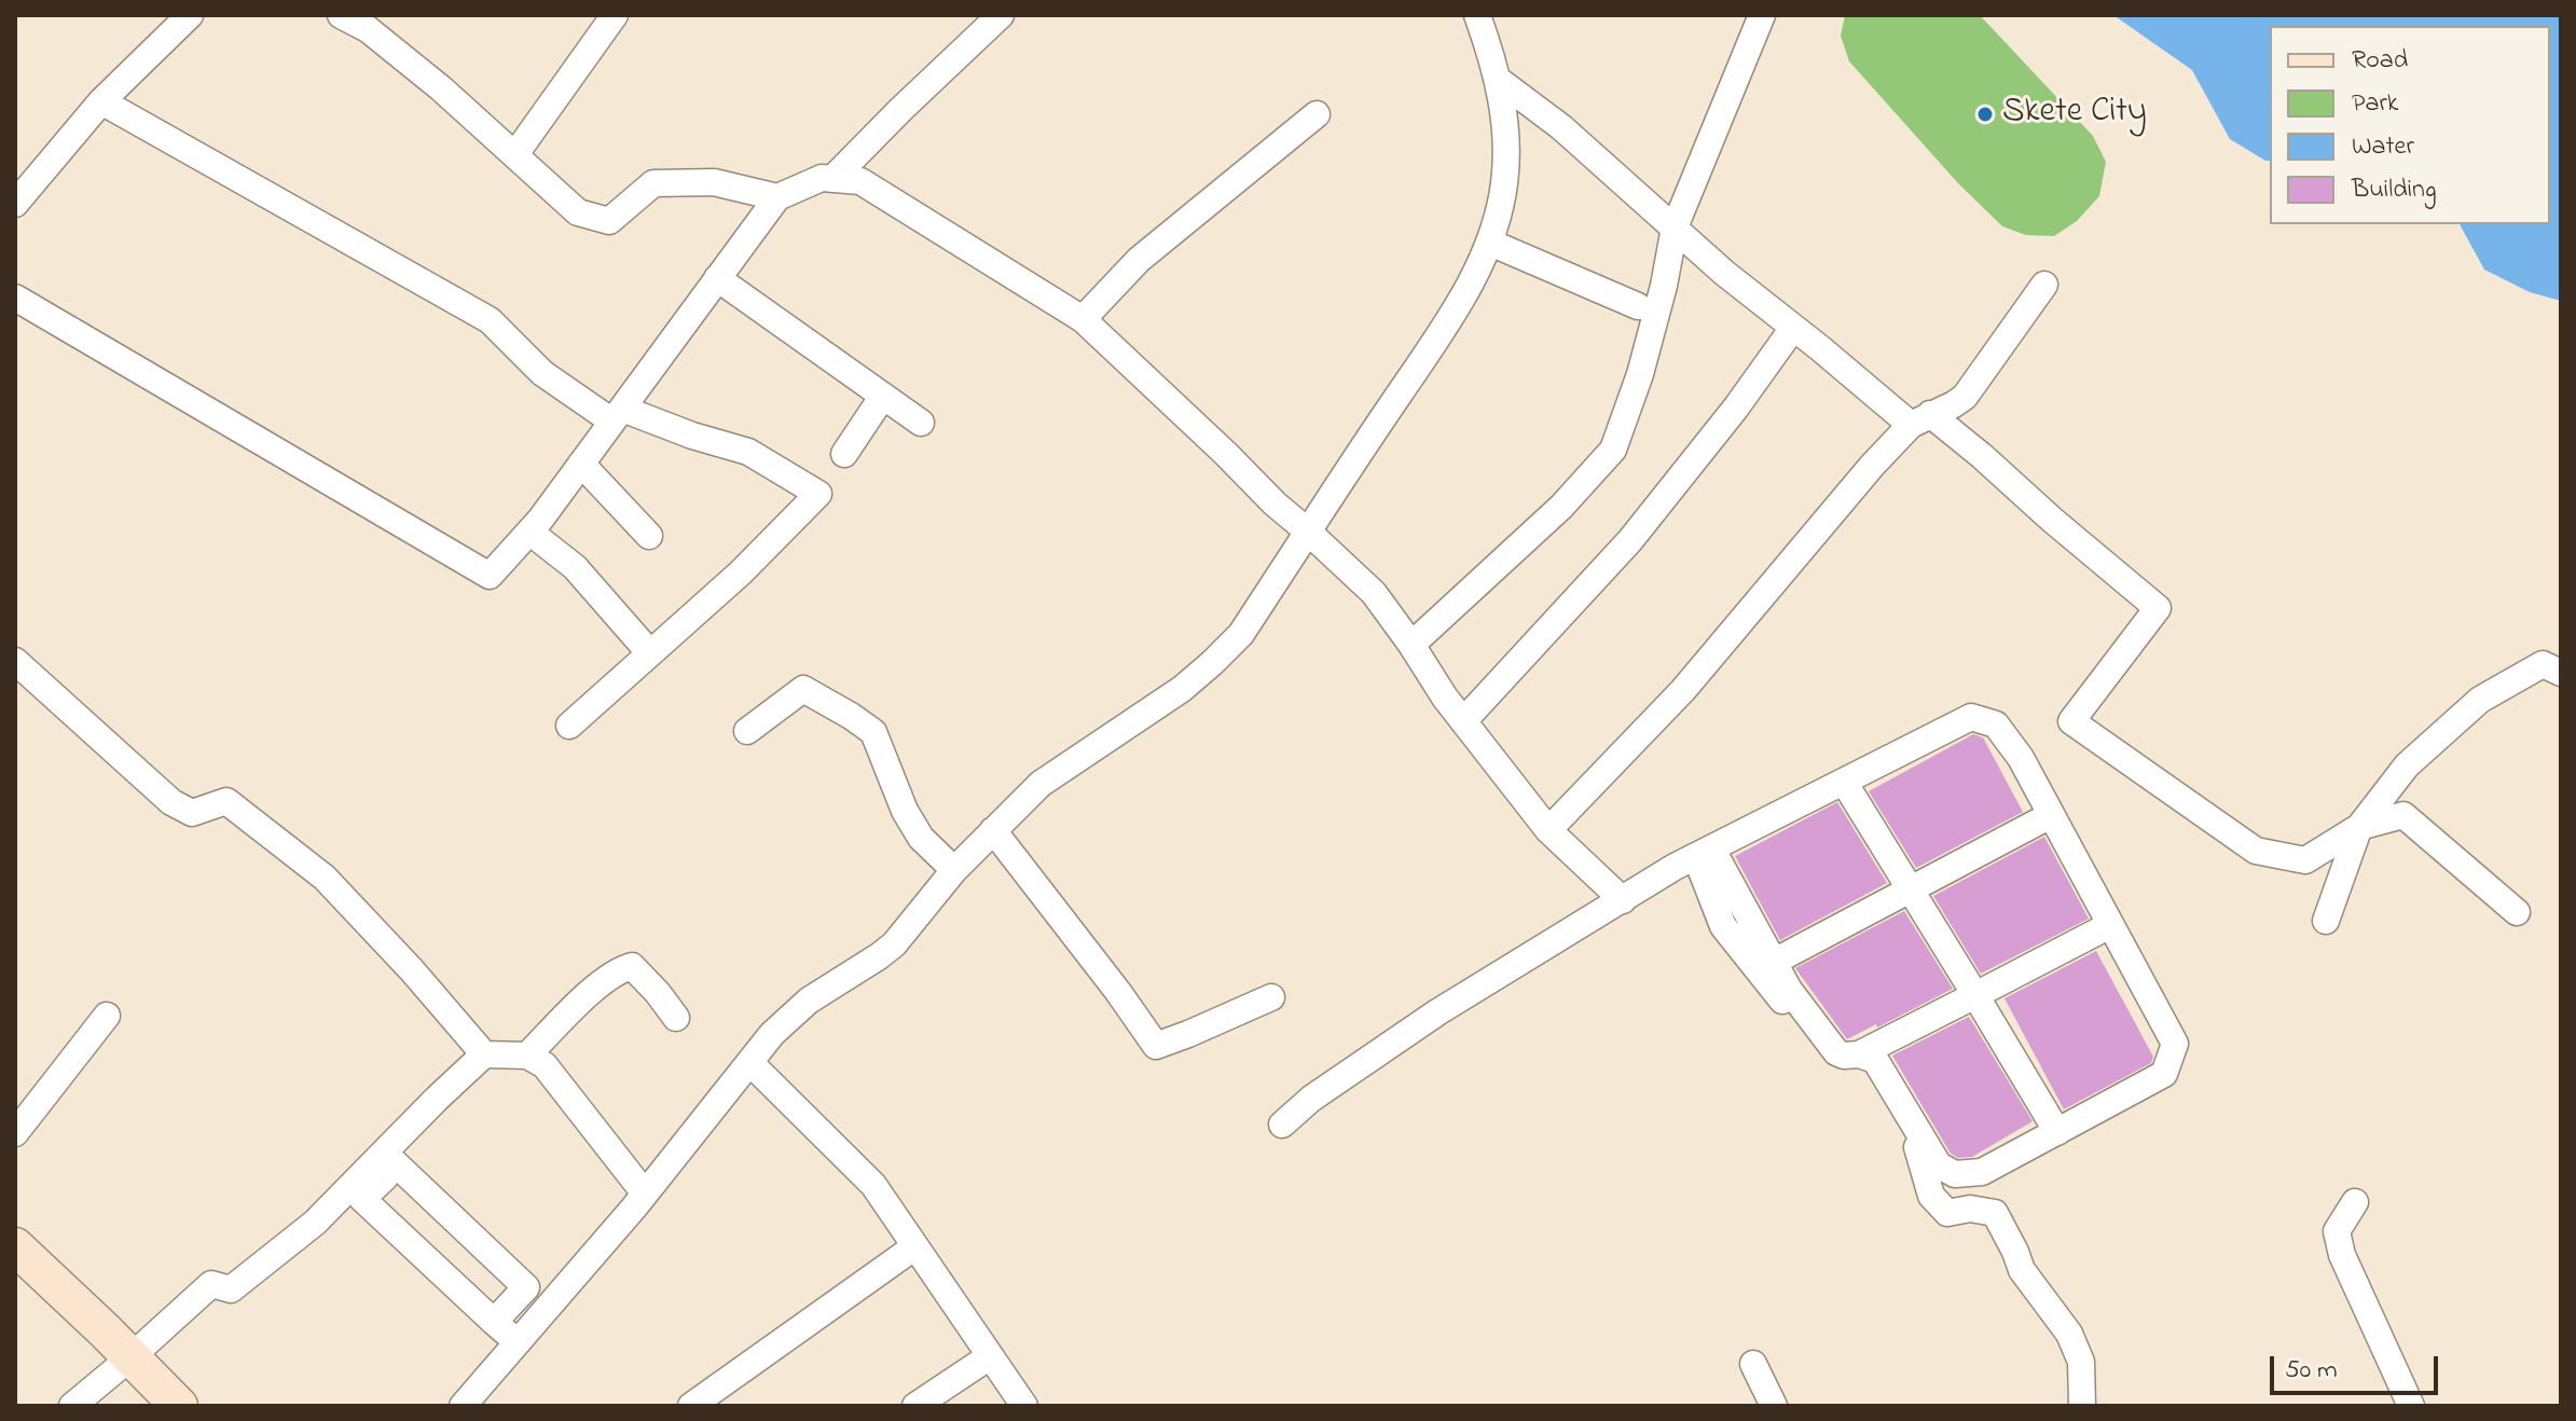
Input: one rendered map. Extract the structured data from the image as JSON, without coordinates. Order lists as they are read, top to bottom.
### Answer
{
  "places": ["Skete City"],
  "legend": [
    "Road",
    "Park",
    "Water",
    "Building"
  ],
  "scale_bar": "50 m"
}
